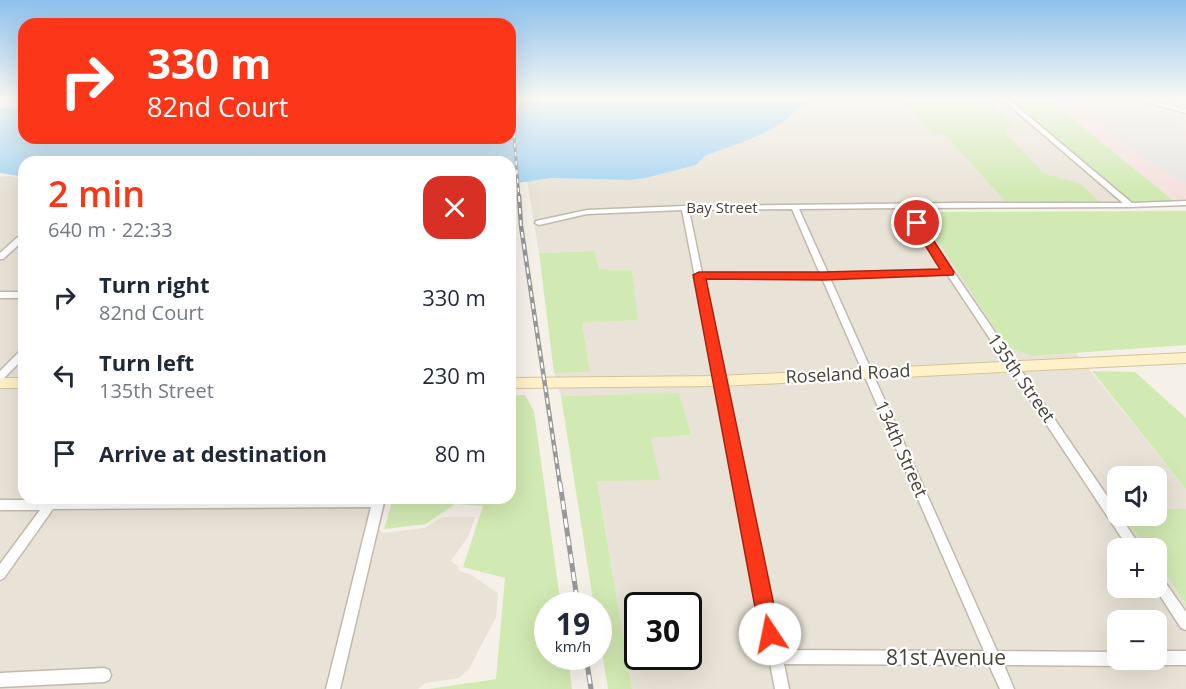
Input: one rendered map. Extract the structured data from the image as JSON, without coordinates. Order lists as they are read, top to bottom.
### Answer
{
  "streets": {
    "main road": ["Roseland Road"],
    "street": [
      "Bay Street",
      "135th Street",
      "134th Street",
      "81st Avenue"
    ]
  },
  "crossings": [
    ["Bay Street", "135th Street"],
    ["Bay Street", "134th Street"],
    ["Roseland Road", "135th Street"],
    ["Roseland Road", "134th Street"],
    ["134th Street", "81st Avenue"]
  ],
  "page": {
    "turn": ["330 m", "82nd Court"],
    "heading": ["2 min", "640 m · 22:33"],
    "list": [
      {
        "name": "Turn right",
        "note": "82nd Court",
        "value": "330 m"
      },
      {
        "name": "Turn left",
        "note": "135th Street",
        "value": "230 m"
      },
      {
        "name": "Arrive at destination",
        "value": "80 m"
      }
    ],
    "map_buttons": ["+", "−"],
    "speed": "19 km/h",
    "limit": "30"
  }
}
